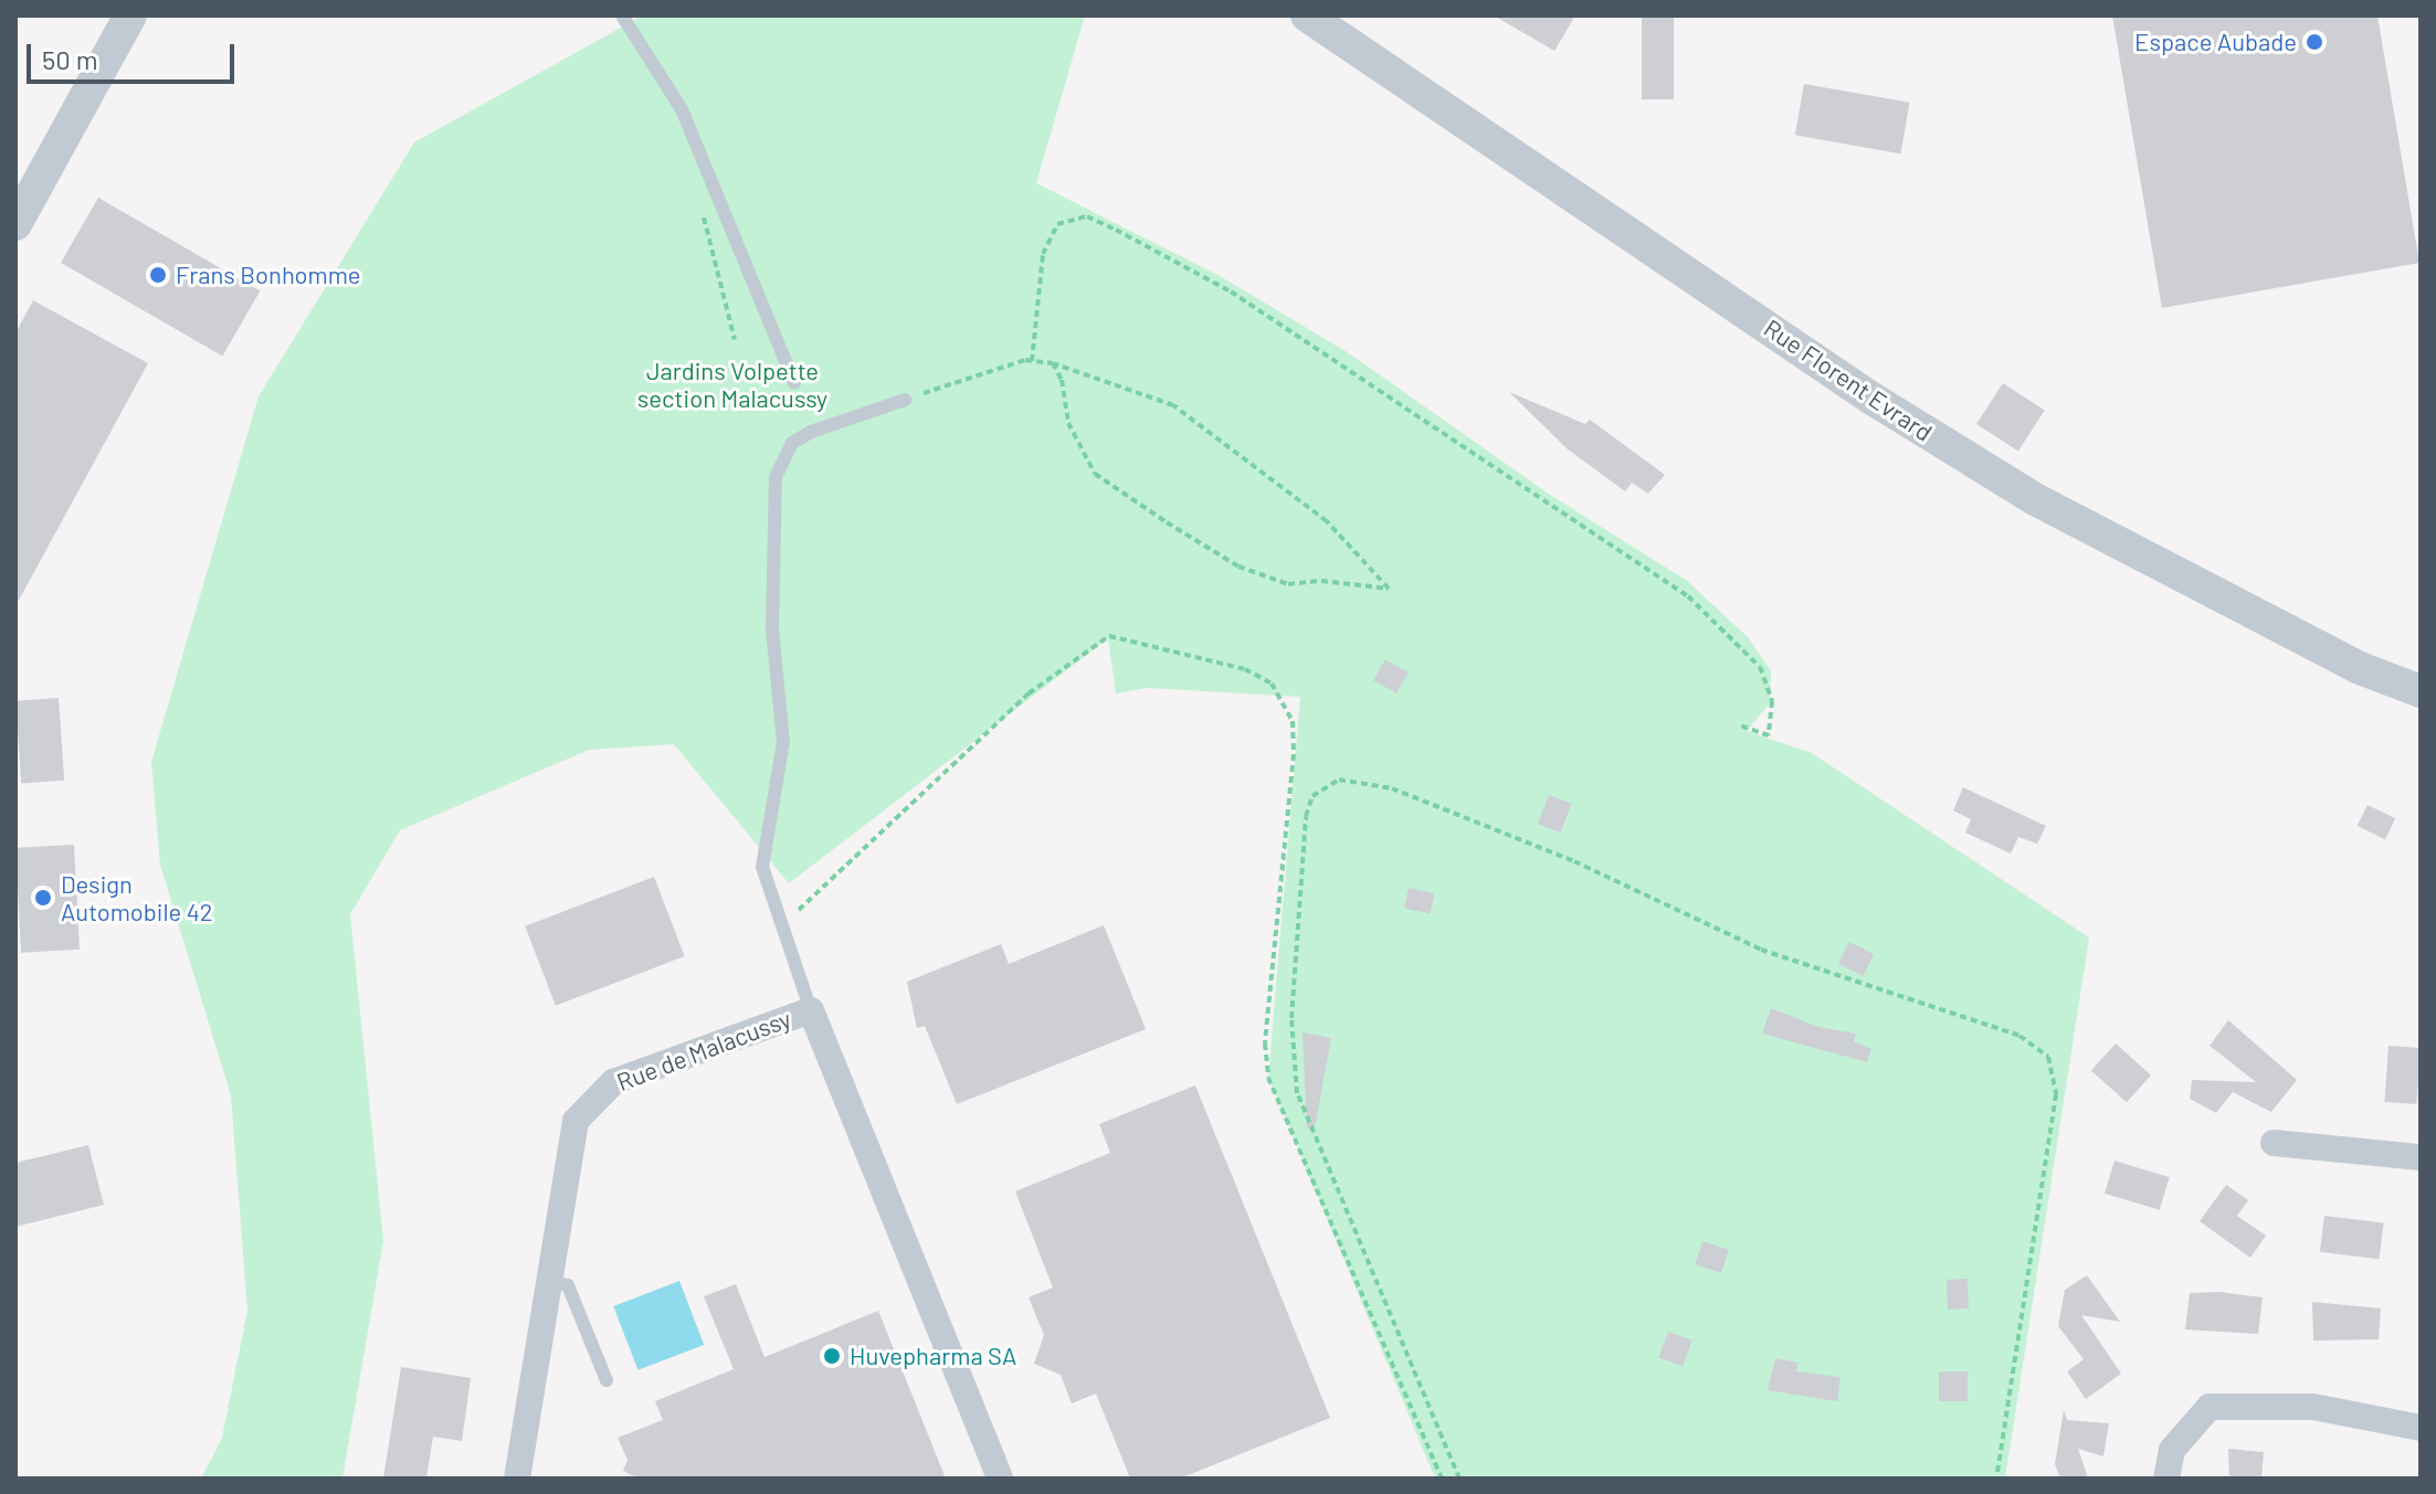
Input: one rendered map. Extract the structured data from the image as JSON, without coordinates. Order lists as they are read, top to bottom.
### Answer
{
  "streets": {
    "street": ["Rue Florent Evrard", "Rue de Malacussy"]
  },
  "parks": ["Jardins Volpette section Malacussy"],
  "places": [
    "Espace Aubade",
    "Frans Bonhomme",
    "Design Automobile 42",
    "Huvepharma SA"
  ],
  "scale_bar": "50 m"
}
